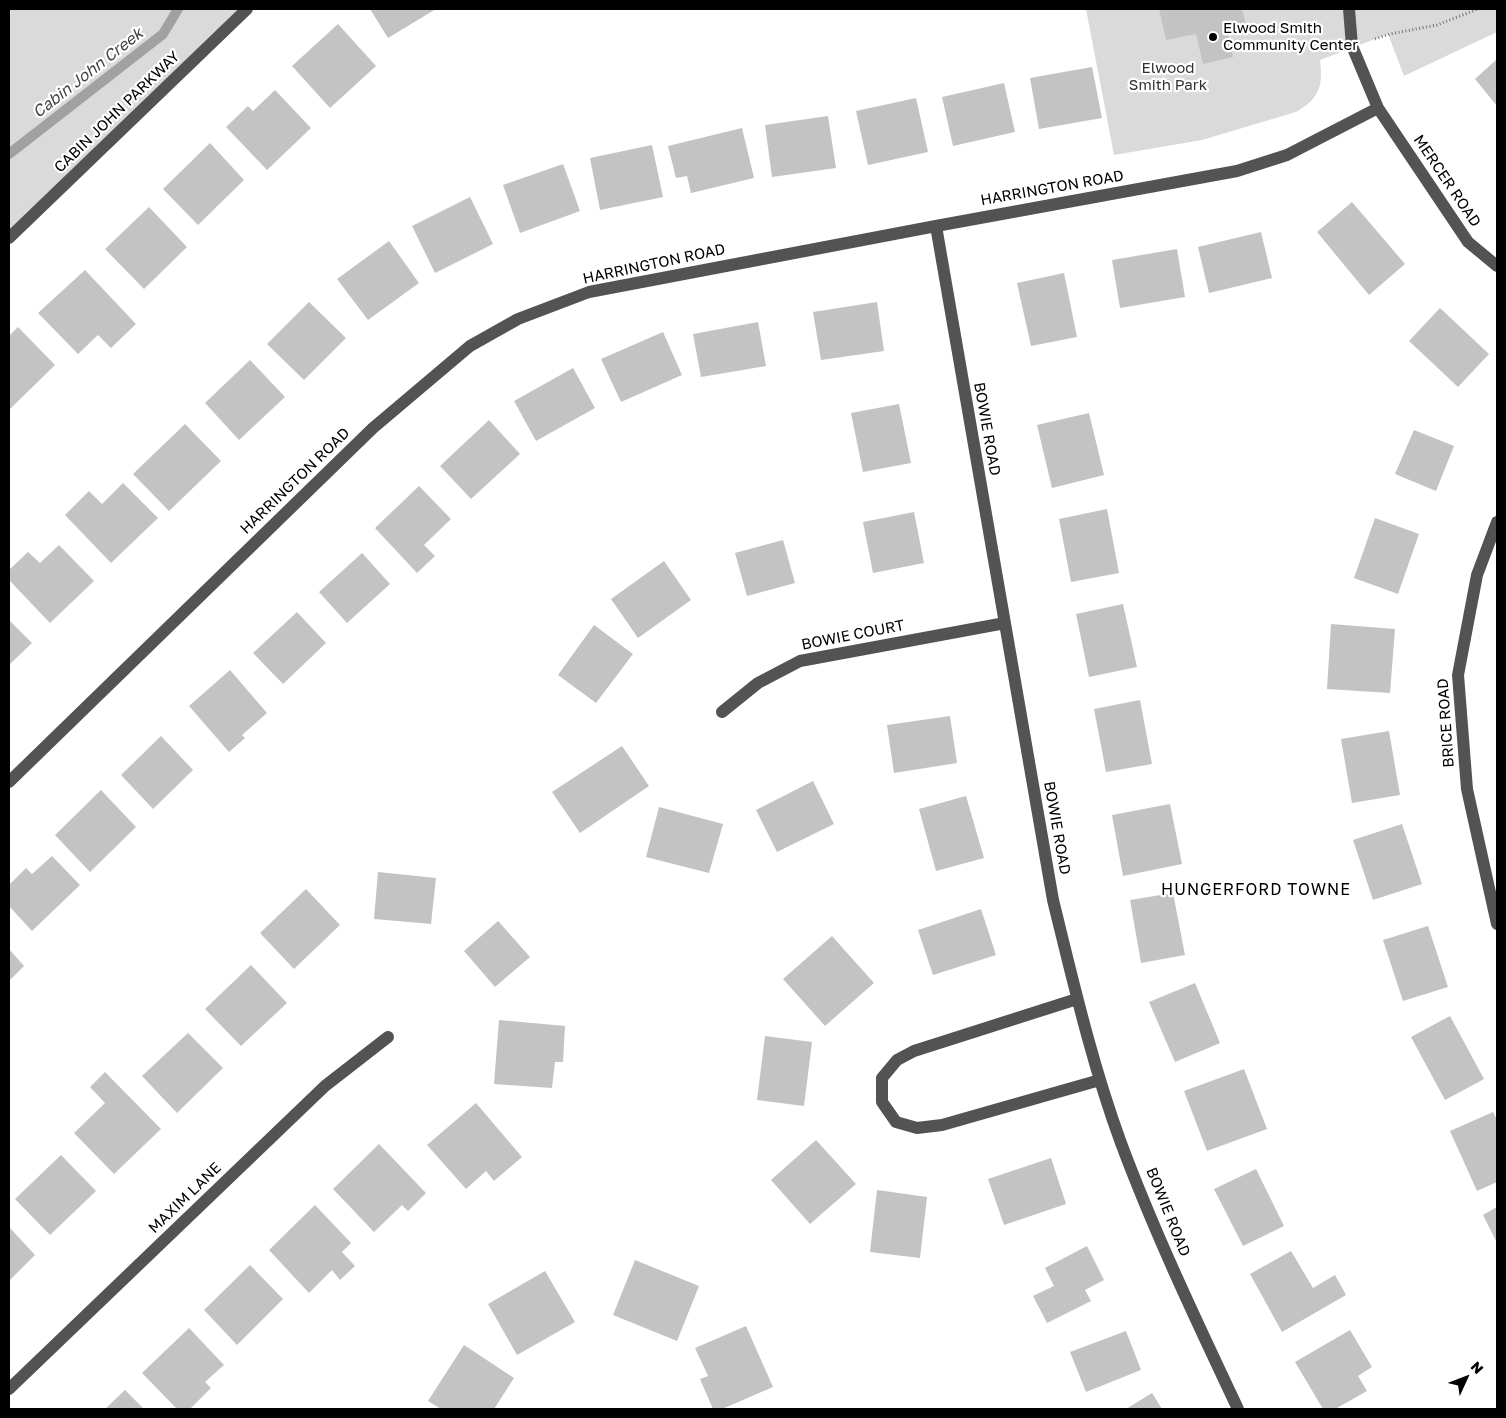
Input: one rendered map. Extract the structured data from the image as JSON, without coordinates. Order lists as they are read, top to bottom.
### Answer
{
  "streets": {
    "street": [
      "CABIN JOHN PARKWAY",
      "MERCER ROAD",
      "HARRINGTON ROAD",
      "BOWIE ROAD",
      "BOWIE COURT",
      "BRICE ROAD",
      "MAXIM LANE"
    ]
  },
  "crossings": [
    ["MERCER ROAD", "HARRINGTON ROAD"],
    ["HARRINGTON ROAD", "BOWIE ROAD"],
    ["BOWIE ROAD", "BOWIE COURT"]
  ],
  "districts": ["HUNGERFORD TOWNE"],
  "water": ["Cabin John Creek"],
  "parks": ["Elwood Smith Park"],
  "places": ["Elwood Smith Community Center"],
  "north": "top right"
}
